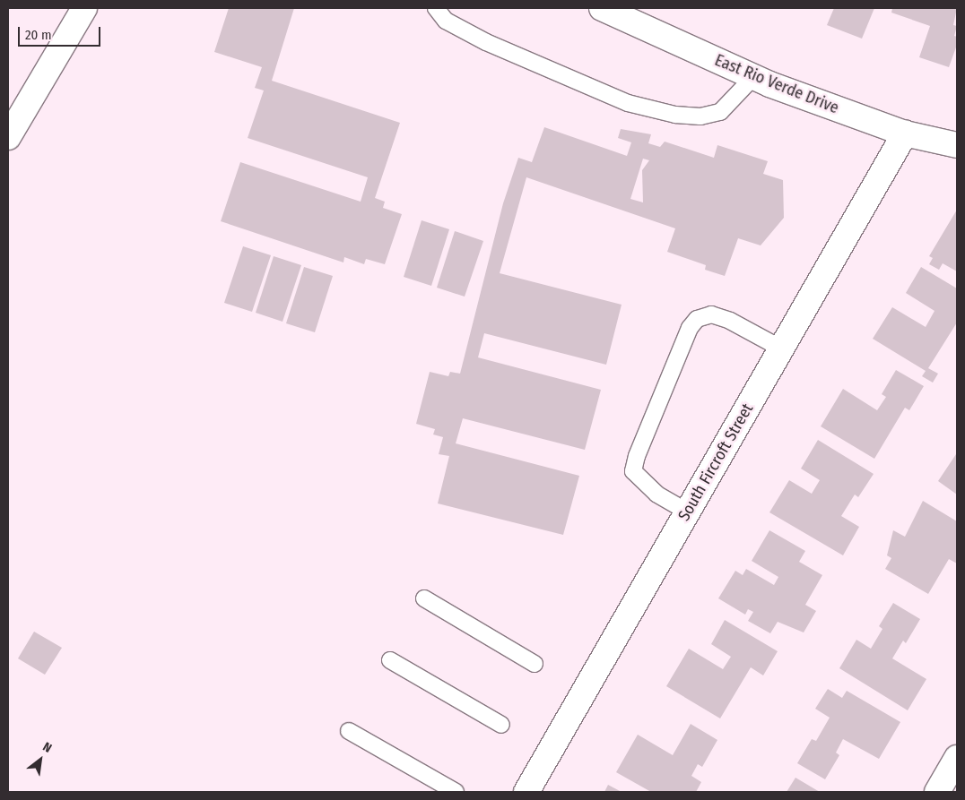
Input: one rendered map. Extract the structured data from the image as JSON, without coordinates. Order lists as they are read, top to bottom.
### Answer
{
  "streets": {
    "street": ["East Rio Verde Drive", "South Fircroft Street"]
  },
  "crossings": [
    ["East Rio Verde Drive", "South Fircroft Street"]
  ],
  "scale_bar": "20 m",
  "north": "top right"
}
